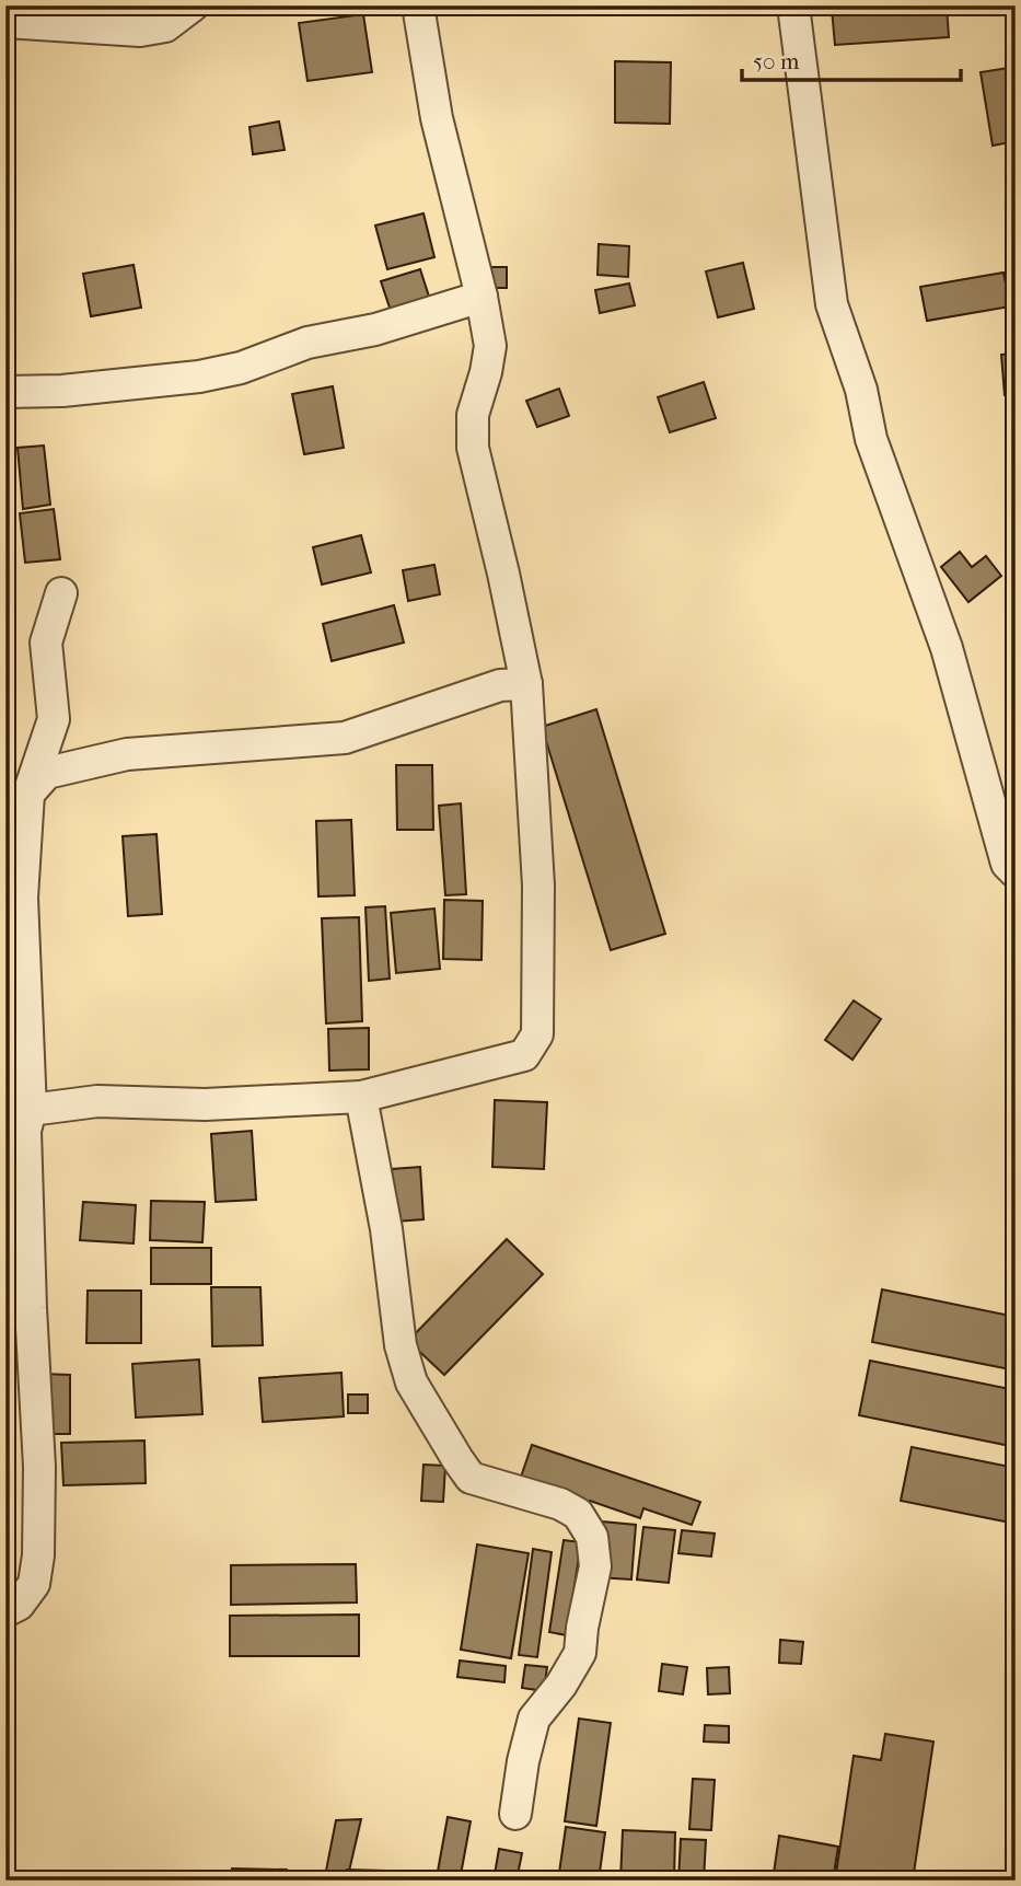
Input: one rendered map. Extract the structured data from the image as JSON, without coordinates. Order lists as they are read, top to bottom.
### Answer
{
  "scale_bar": "50 m"
}
